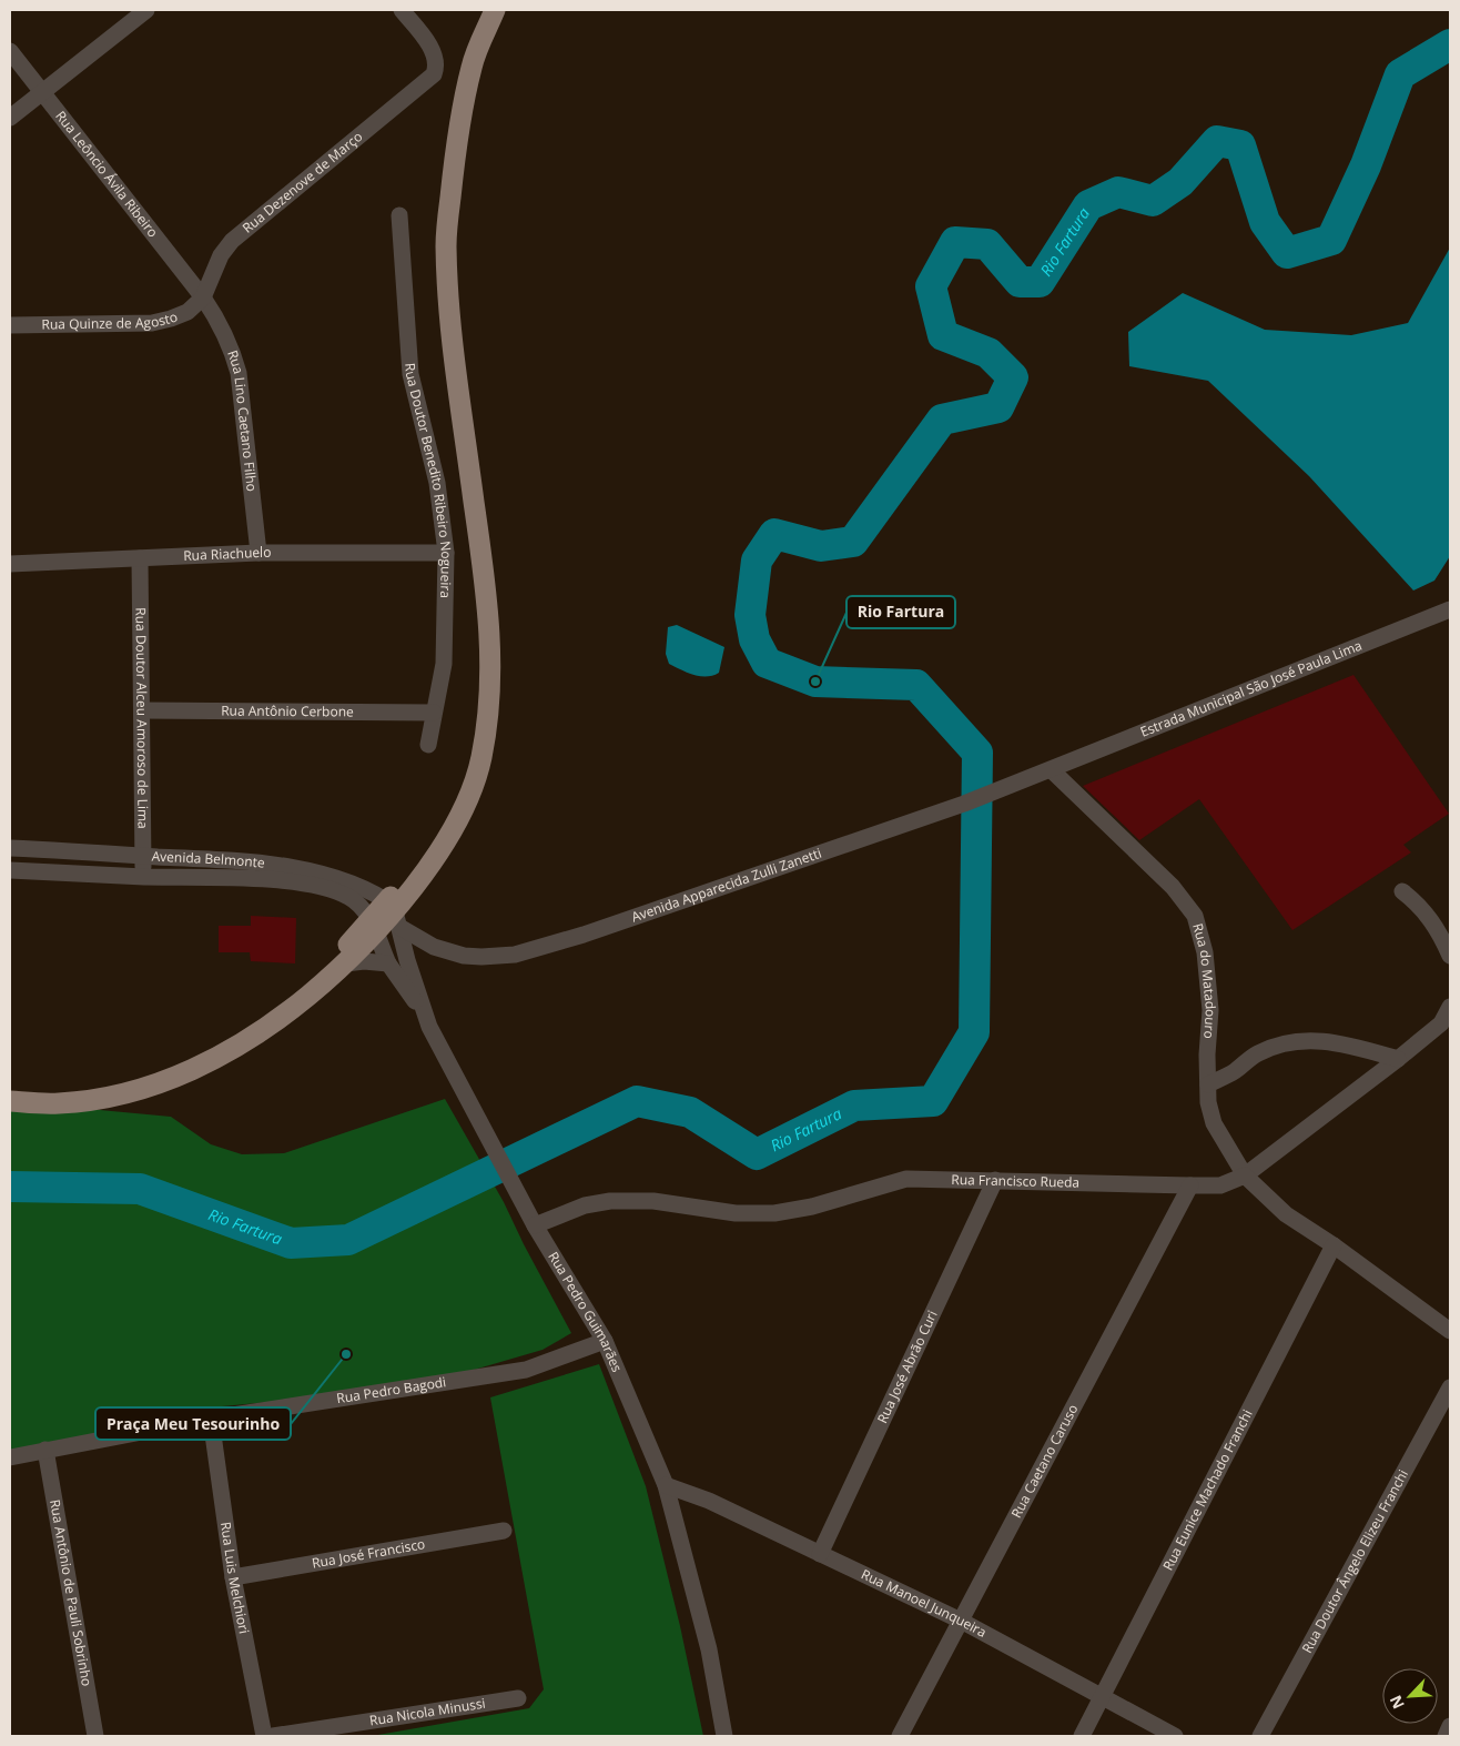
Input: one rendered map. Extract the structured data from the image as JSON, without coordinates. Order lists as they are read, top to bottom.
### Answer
{
  "streets": {
    "street": [
      "Rua Leôncio Ávila Ribeiro",
      "Rua Dezenove de Março",
      "Rua Quinze de Agosto",
      "Rua Lino Caetano Filho",
      "Rua Doutor Benedito Ribeiro Nogueira",
      "Rua Riachuelo",
      "Estrada Municipal São José Paula Lima",
      "Rua Antônio Cerbone",
      "Rua Doutor Alceu Amoroso de Lima",
      "Avenida Belmonte",
      "Avenida Apparecida Zulli Zanetti",
      "Rua do Matadouro",
      "Rua Francisco Rueda",
      "Rua Pedro Guimarães",
      "Rua José Abrão Curi",
      "Rua Pedro Bagodi",
      "Rua Caetano Caruso",
      "Rua Eunice Machado Franchi",
      "Rua José Francisco",
      "Rua Doutor Ângelo Elizeu Franchi",
      "Rua Luis Melchiori",
      "Rua Antônio de Pauli Sobrinho",
      "Rua Manoel Junqueira",
      "Rua Nicola Minussi"
    ]
  },
  "crossings": [
    ["Rua Leôncio Ávila Ribeiro", "Rua Dezenove de Março"],
    ["Rua Leôncio Ávila Ribeiro", "Rua Quinze de Agosto"],
    ["Rua Leôncio Ávila Ribeiro", "Rua Lino Caetano Filho"],
    ["Rua Dezenove de Março", "Rua Quinze de Agosto"],
    ["Rua Dezenove de Março", "Rua Lino Caetano Filho"],
    ["Rua Quinze de Agosto", "Rua Lino Caetano Filho"],
    ["Rua Lino Caetano Filho", "Rua Riachuelo"],
    ["Rua Doutor Benedito Ribeiro Nogueira", "Rua Riachuelo"],
    ["Rua Doutor Benedito Ribeiro Nogueira", "Rua Antônio Cerbone"],
    ["Rua Riachuelo", "Rua Doutor Alceu Amoroso de Lima"],
    ["Estrada Municipal São José Paula Lima", "Avenida Apparecida Zulli Zanetti"],
    ["Estrada Municipal São José Paula Lima", "Rua do Matadouro"],
    ["Rua Antônio Cerbone", "Rua Doutor Alceu Amoroso de Lima"],
    ["Rua Doutor Alceu Amoroso de Lima", "Avenida Belmonte"],
    ["Avenida Belmonte", "Avenida Apparecida Zulli Zanetti"],
    ["Avenida Belmonte", "Rua Pedro Guimarães"],
    ["Avenida Apparecida Zulli Zanetti", "Rua do Matadouro"],
    ["Avenida Apparecida Zulli Zanetti", "Rua Pedro Guimarães"],
    ["Rua do Matadouro", "Rua Francisco Rueda"],
    ["Rua Francisco Rueda", "Rua Pedro Guimarães"],
    ["Rua Francisco Rueda", "Rua José Abrão Curi"],
    ["Rua Francisco Rueda", "Rua Caetano Caruso"],
    ["Rua Pedro Guimarães", "Rua Pedro Bagodi"],
    ["Rua Pedro Guimarães", "Rua Manoel Junqueira"],
    ["Rua José Abrão Curi", "Rua Manoel Junqueira"],
    ["Rua Pedro Bagodi", "Rua Luis Melchiori"],
    ["Rua Pedro Bagodi", "Rua Antônio de Pauli Sobrinho"],
    ["Rua Caetano Caruso", "Rua Manoel Junqueira"],
    ["Rua Eunice Machado Franchi", "Rua Manoel Junqueira"],
    ["Rua José Francisco", "Rua Luis Melchiori"]
  ],
  "water": ["Rio Fartura"],
  "places": ["Rio Fartura", "Praça Meu Tesourinho"],
  "north": "bottom left"
}
